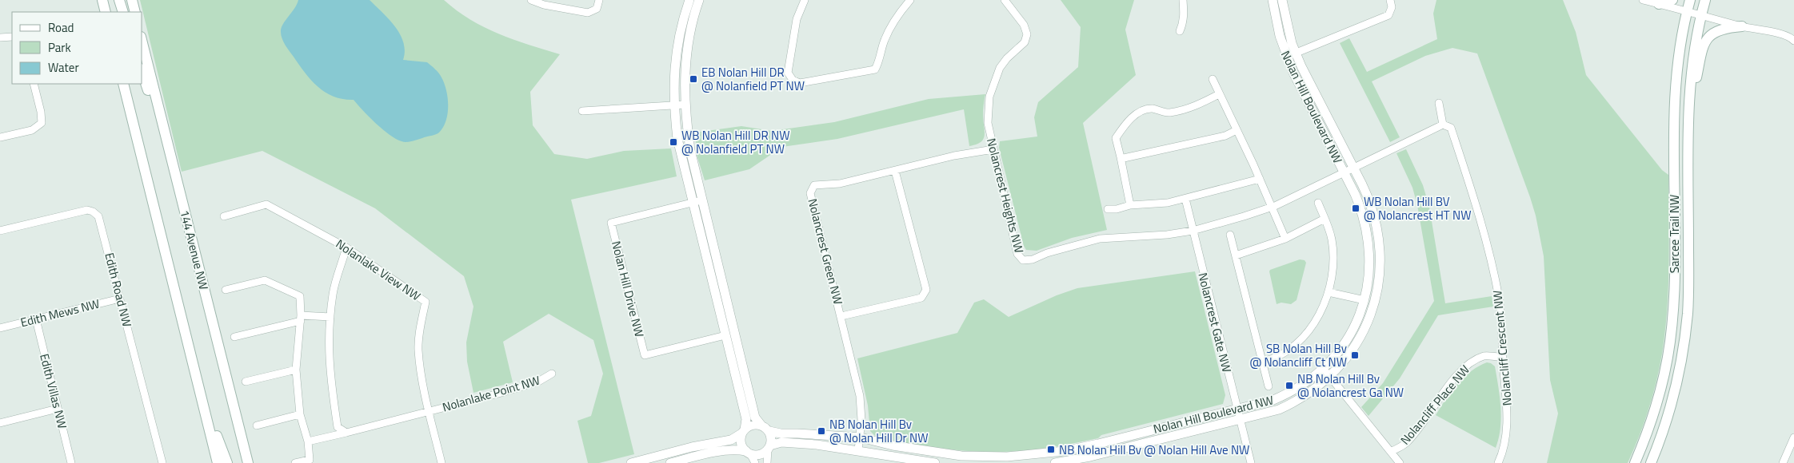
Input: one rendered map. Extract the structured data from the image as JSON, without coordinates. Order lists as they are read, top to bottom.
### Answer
{
  "streets": {
    "main road": ["Sarcee Trail NW", "144 Avenue NW"],
    "street": [
      "Nolan Hill Boulevard NW",
      "Nolancrest Heights NW",
      "Nolancrest Green NW",
      "Nolanlake View NW",
      "Nolan Hill Drive NW",
      "Edith Road NW",
      "Edith Mews NW",
      "Nolancrest Gate NW",
      "Nolancliff Crescent NW",
      "Edith Villas NW",
      "Nolanlake Point NW",
      "Nolancliff Place NW"
    ]
  },
  "crossings": [
    ["Nolan Hill Boulevard NW", "Nolancrest Heights NW"],
    ["Nolan Hill Boulevard NW", "Nolancrest Green NW"],
    ["Nolan Hill Boulevard NW", "Nolancrest Gate NW"],
    ["Nolancrest Heights NW", "Nolancrest Green NW"],
    ["Nolancrest Heights NW", "Nolancrest Gate NW"],
    ["Nolanlake View NW", "Nolanlake Point NW"],
    ["Edith Road NW", "Edith Mews NW"],
    ["Edith Mews NW", "Edith Villas NW"],
    ["Nolancliff Crescent NW", "Nolancliff Place NW"]
  ],
  "places": {
    "transit": [
      "EB Nolan Hill DR @ Nolanfield PT NW",
      "WB Nolan Hill DR NW @ Nolanfield PT NW",
      "WB Nolan Hill BV @ Nolancrest HT NW",
      "SB Nolan Hill Bv @ Nolancliff Ct NW",
      "NB Nolan Hill Bv @ Nolancrest Ga NW",
      "NB Nolan Hill Bv @ Nolan Hill Dr NW",
      "NB Nolan Hill Bv @ Nolan Hill Ave NW"
    ]
  },
  "legend": ["Road", "Park", "Water"]
}
